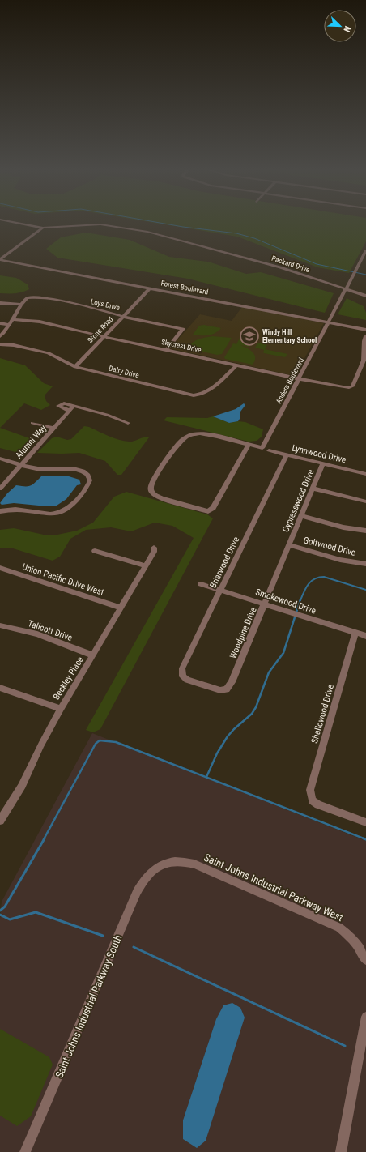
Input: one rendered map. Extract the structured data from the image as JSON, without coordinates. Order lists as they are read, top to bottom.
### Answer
{
  "streets": {
    "street": [
      "Packard Drive",
      "Forest Boulevard",
      "Loys Drive",
      "Stone Road",
      "Skycrest Drive",
      "Dalry Drive",
      "Anders Boulevard",
      "Alumni Way",
      "Lynnwood Drive",
      "Cypresswood Drive",
      "Golfwood Drive",
      "Briarwood Drive",
      "Union Pacific Drive West",
      "Smokewood Drive",
      "Tallcott Drive",
      "Woodpine Drive",
      "Beckley Place",
      "Shallowood Drive",
      "Saint Johns Industrial Parkway West",
      "Saint Johns Industrial Parkway South"
    ]
  },
  "crossings": [
    ["Packard Drive", "Anders Boulevard"],
    ["Forest Boulevard", "Stone Road"],
    ["Forest Boulevard", "Anders Boulevard"],
    ["Loys Drive", "Stone Road"],
    ["Loys Drive", "Skycrest Drive"],
    ["Stone Road", "Skycrest Drive"],
    ["Stone Road", "Dalry Drive"],
    ["Skycrest Drive", "Dalry Drive"],
    ["Skycrest Drive", "Anders Boulevard"],
    ["Lynnwood Drive", "Cypresswood Drive"],
    ["Lynnwood Drive", "Briarwood Drive"],
    ["Cypresswood Drive", "Golfwood Drive"],
    ["Cypresswood Drive", "Woodpine Drive"],
    ["Golfwood Drive", "Woodpine Drive"],
    ["Briarwood Drive", "Smokewood Drive"],
    ["Briarwood Drive", "Woodpine Drive"],
    ["Union Pacific Drive West", "Beckley Place"],
    ["Smokewood Drive", "Woodpine Drive"],
    ["Smokewood Drive", "Shallowood Drive"],
    ["Tallcott Drive", "Beckley Place"],
    ["Saint Johns Industrial Parkway West", "Saint Johns Industrial Parkway South"]
  ],
  "places": {
    "school or university": ["Windy Hill Elementary School"]
  },
  "north": "bottom right"
}
